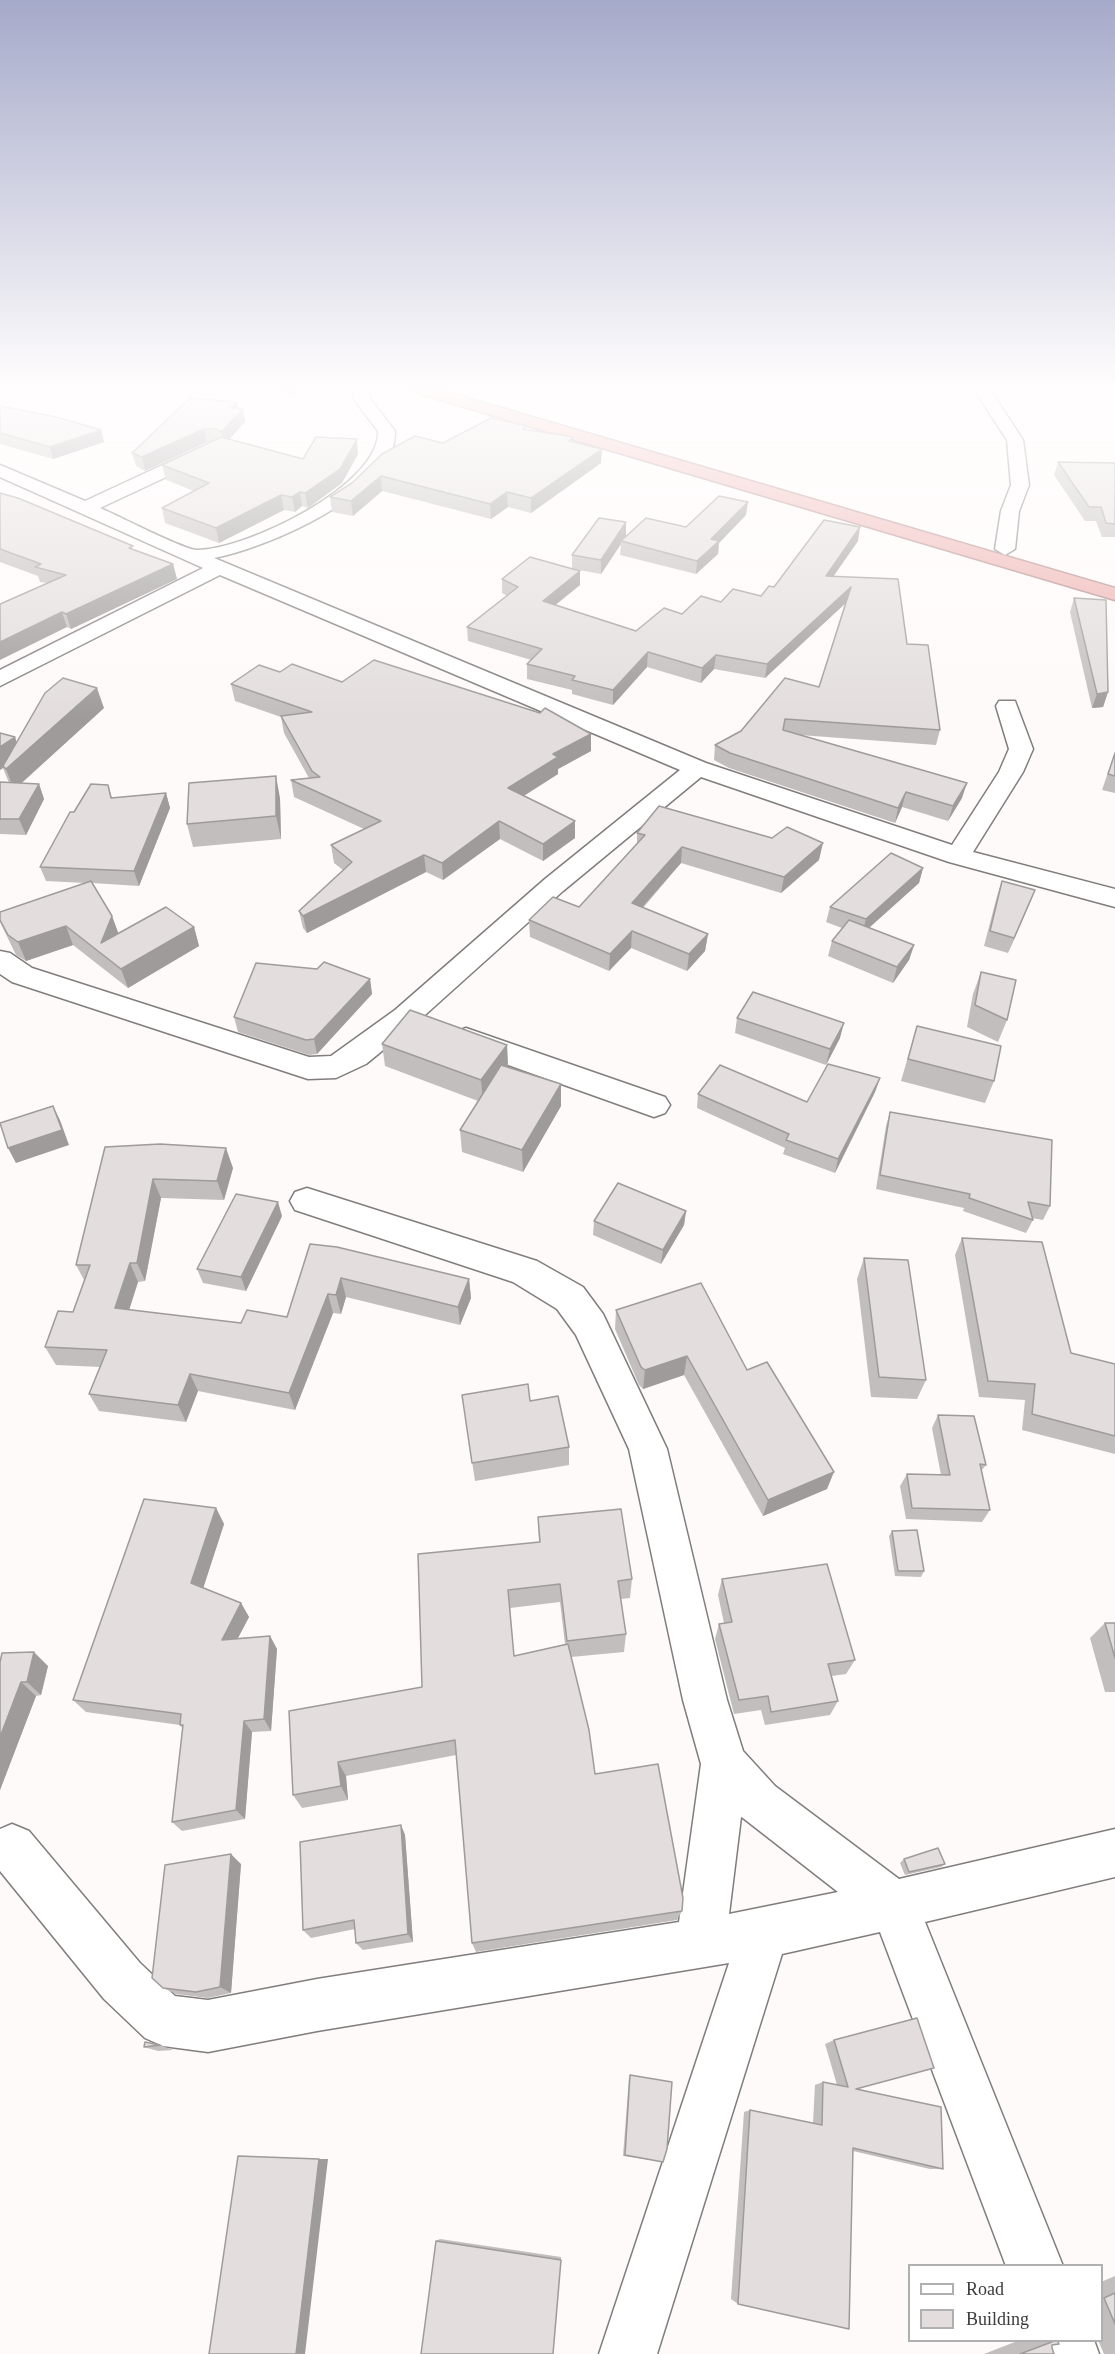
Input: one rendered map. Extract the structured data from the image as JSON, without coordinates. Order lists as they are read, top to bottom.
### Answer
{
  "legend": ["Road", "Building"]
}
